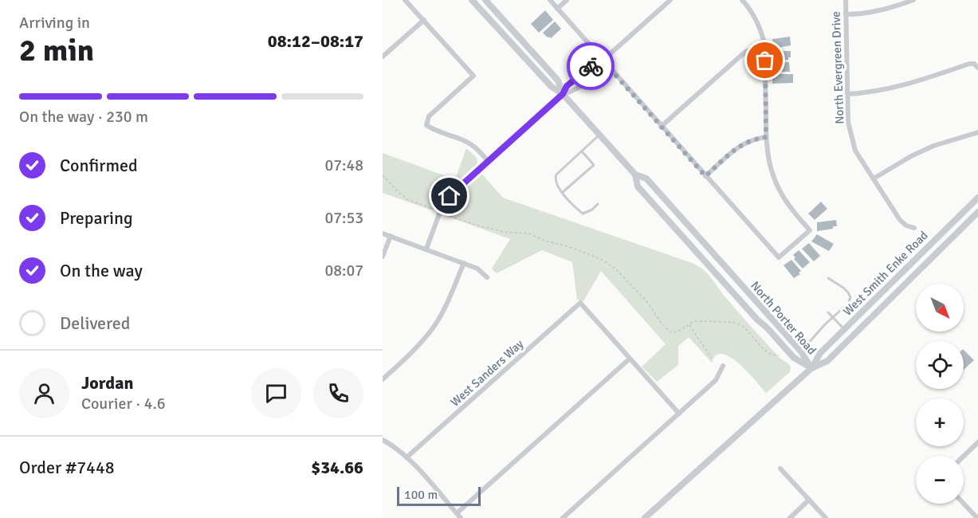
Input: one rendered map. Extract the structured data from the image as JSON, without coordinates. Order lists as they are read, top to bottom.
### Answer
{
  "streets": {
    "street": [
      "North Evergreen Drive",
      "West Smith Enke Road",
      "North Porter Road",
      "West Sanders Way"
    ]
  },
  "crossings": [
    ["West Smith Enke Road", "North Porter Road"]
  ],
  "scale_bar": "100 m",
  "north": "bottom right",
  "page": {
    "heading": ["2 min", "Arriving in", "08:12–08:17"],
    "panel": [
      "Jordan",
      "Courier · 4.6",
      "Order #7448",
      "$34.66"
    ],
    "bar": "On the way · 230 m",
    "list": [
      ["Confirmed", "07:48"],
      ["Preparing", "07:53"],
      ["On the way", "08:07"],
      "Delivered"
    ],
    "map_buttons": ["+", "−"],
    "scale": "100 m"
  }
}
